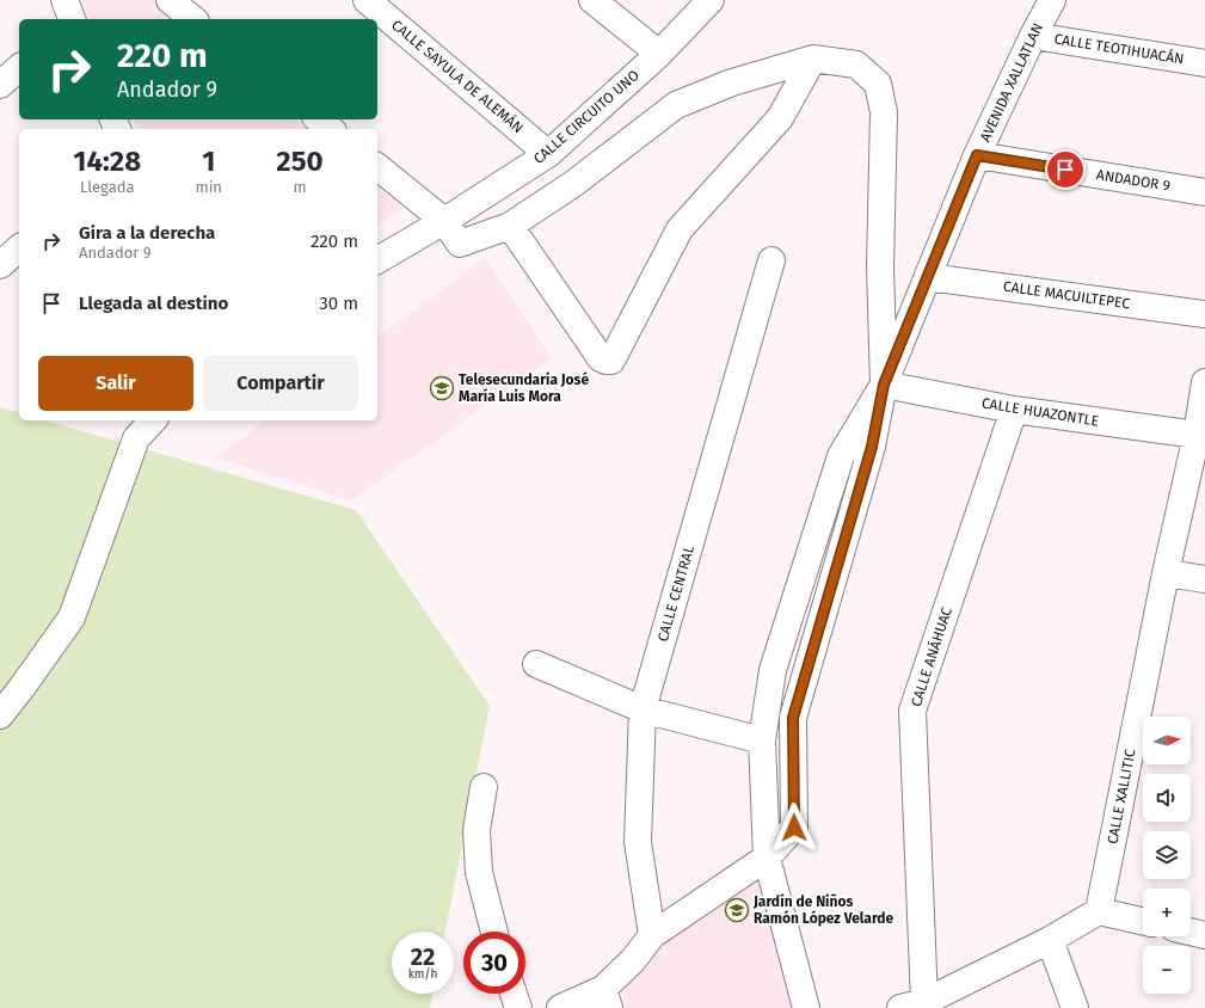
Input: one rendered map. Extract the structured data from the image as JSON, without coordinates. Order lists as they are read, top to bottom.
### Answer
{
  "streets": {
    "street": [
      "CALLE TEOTIHUACÁN",
      "CALLE SAYULA DE ALEMÁN",
      "AVENIDA XALLATLAN",
      "CALLE CIRCUITO UNO",
      "ANDADOR 9",
      "CALLE MACUILTEPEC",
      "CALLE HUAZONTLE",
      "CALLE CENTRAL",
      "CALLE ANÁHUAC",
      "CALLE XALLITIC"
    ]
  },
  "crossings": [
    ["CALLE TEOTIHUACÁN", "AVENIDA XALLATLAN"],
    ["CALLE SAYULA DE ALEMÁN", "CALLE CIRCUITO UNO"],
    ["AVENIDA XALLATLAN", "ANDADOR 9"],
    ["AVENIDA XALLATLAN", "CALLE MACUILTEPEC"],
    ["AVENIDA XALLATLAN", "CALLE HUAZONTLE"],
    ["AVENIDA XALLATLAN", "CALLE CENTRAL"],
    ["CALLE HUAZONTLE", "CALLE ANÁHUAC"],
    ["CALLE HUAZONTLE", "CALLE XALLITIC"]
  ],
  "places": {
    "school or university": ["Telesecundaria José María Luis Mora", "Jardín de Niños Ramón López Velarde"]
  },
  "north": "right",
  "page": {
    "turn": ["220 m", "Andador 9"],
    "eta": [
      "14:28",
      "Llegada",
      "1",
      "min",
      "250",
      "m"
    ],
    "list": [
      {
        "name": "Gira a la derecha",
        "note": "Andador 9",
        "value": "220 m"
      },
      {
        "name": "Llegada al destino",
        "value": "30 m"
      }
    ],
    "buttons": ["Salir", "Compartir"],
    "map_buttons": ["+", "−"],
    "speed": "22 km/h",
    "limit": "30"
  }
}
